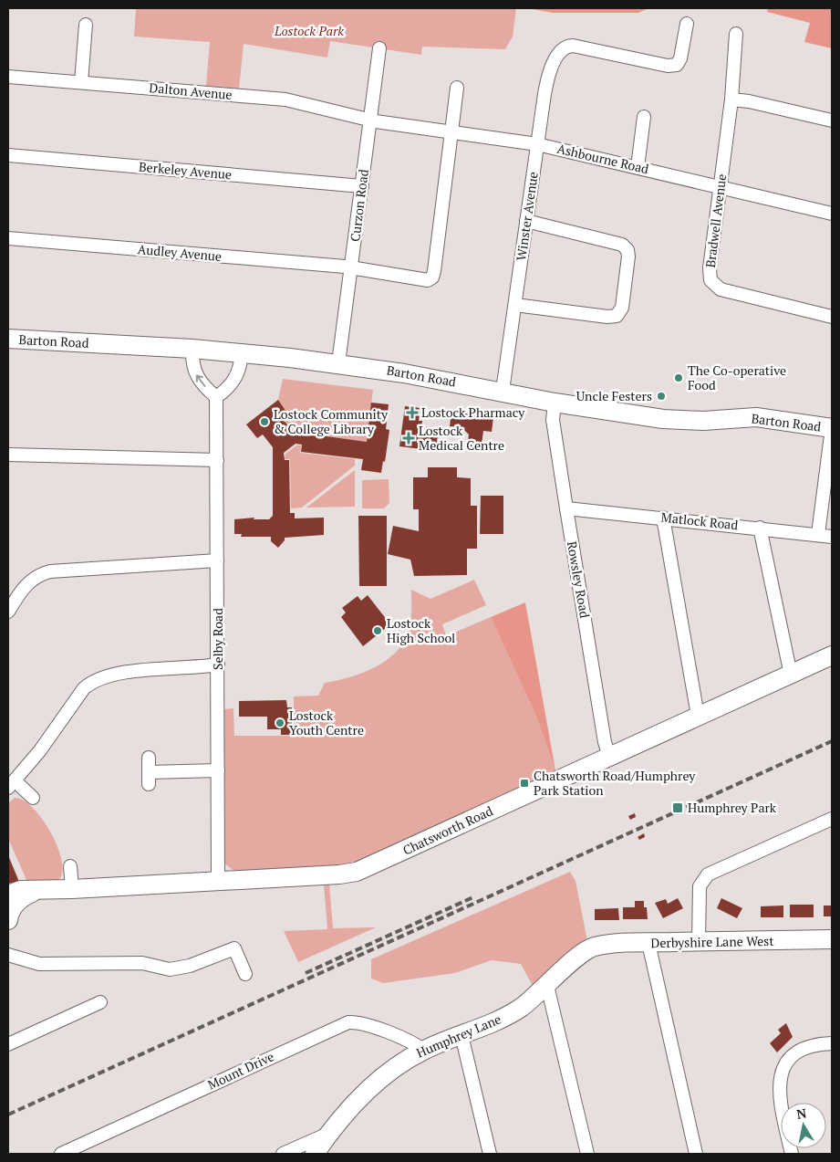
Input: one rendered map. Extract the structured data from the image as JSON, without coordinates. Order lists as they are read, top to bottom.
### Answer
{
  "streets": {
    "street": [
      "Dalton Avenue",
      "Ashbourne Road",
      "Berkeley Avenue",
      "Curzon Road",
      "Winster Avenue",
      "Bradwell Avenue",
      "Audley Avenue",
      "Barton Road",
      "Matlock Road",
      "Rowsley Road",
      "Selby Road",
      "Chatsworth Road",
      "Derbyshire Lane West",
      "Humphrey Lane",
      "Mount Drive"
    ]
  },
  "crossings": [
    ["Dalton Avenue", "Ashbourne Road"],
    ["Dalton Avenue", "Curzon Road"],
    ["Ashbourne Road", "Curzon Road"],
    ["Ashbourne Road", "Winster Avenue"],
    ["Ashbourne Road", "Bradwell Avenue"],
    ["Ashbourne Road", "Audley Avenue"],
    ["Berkeley Avenue", "Curzon Road"],
    ["Curzon Road", "Audley Avenue"],
    ["Curzon Road", "Barton Road"],
    ["Winster Avenue", "Barton Road"],
    ["Barton Road", "Rowsley Road"],
    ["Matlock Road", "Rowsley Road"],
    ["Rowsley Road", "Chatsworth Road"],
    ["Selby Road", "Chatsworth Road"],
    ["Derbyshire Lane West", "Humphrey Lane"],
    ["Humphrey Lane", "Mount Drive"]
  ],
  "parks": ["Lostock Park"],
  "places": {
    "other": [
      "The Co-operative Food",
      "Uncle Festers",
      "Lostock Community & College Library",
      "Lostock High School",
      "Lostock Youth Centre"
    ],
    "health": ["Lostock Pharmacy", "Lostock Medical Centre"],
    "transit": ["Chatsworth Road/Humphrey Park Station", "Humphrey Park"]
  },
  "north": "top"
}
